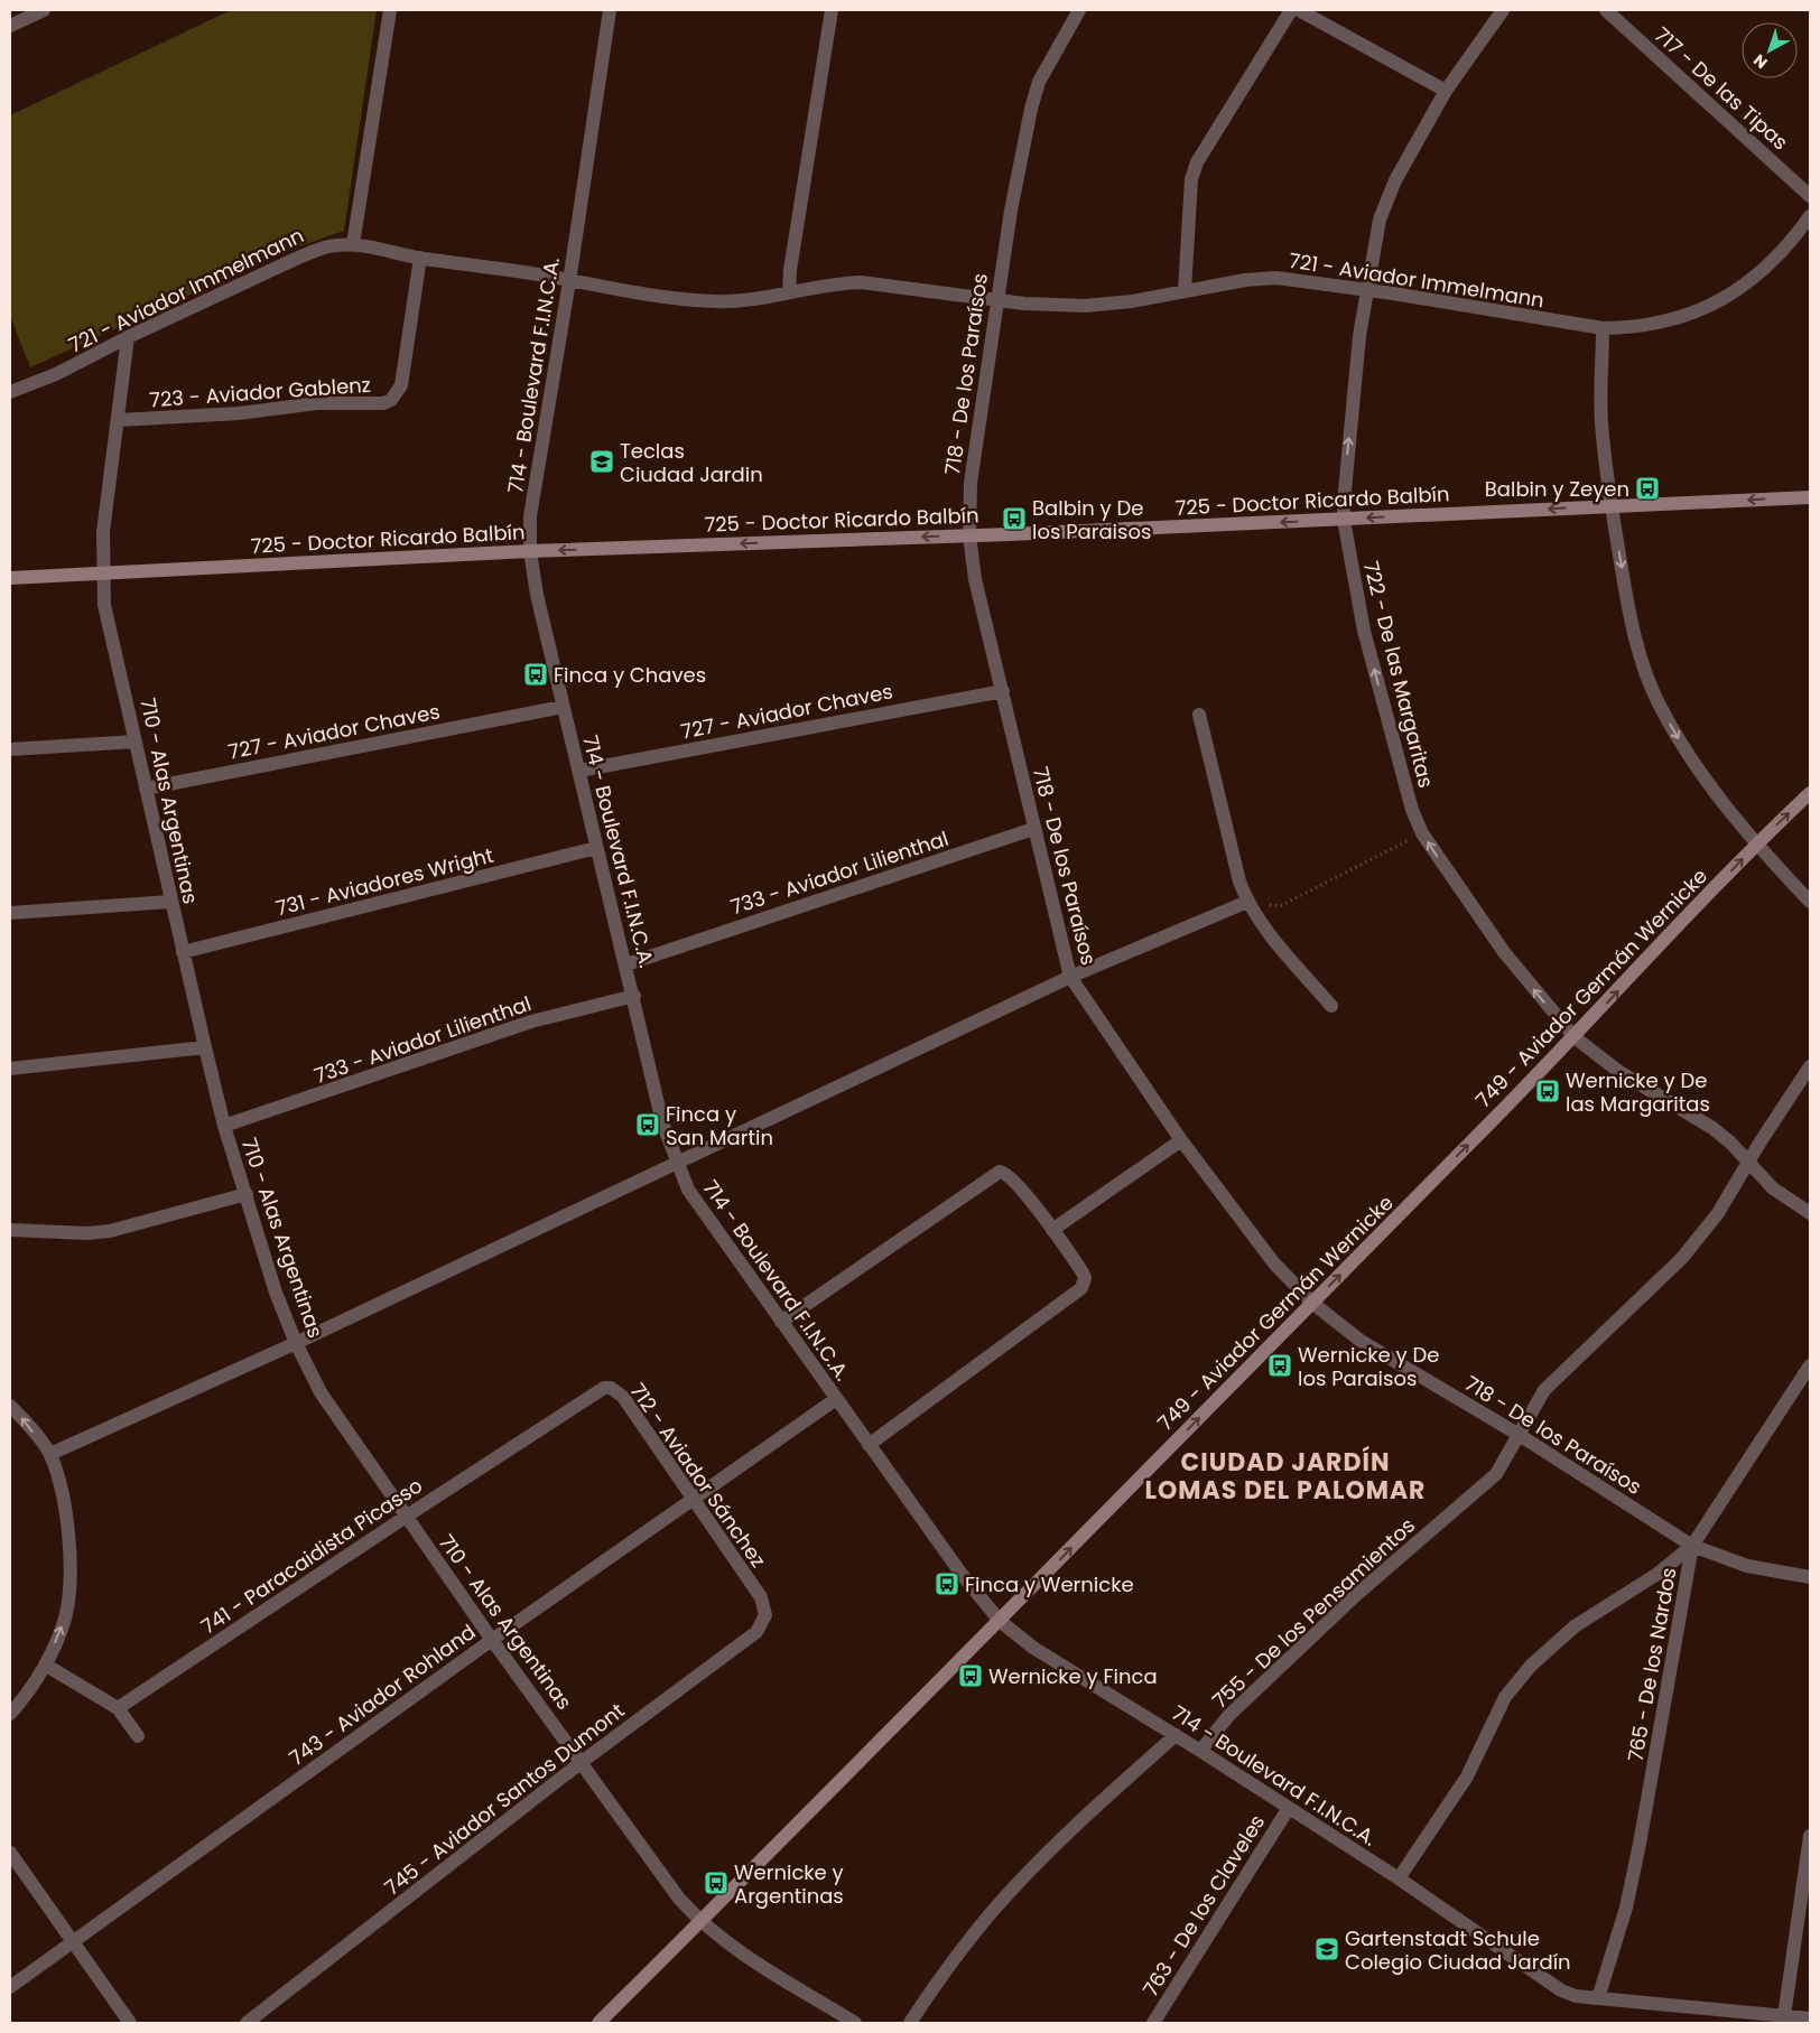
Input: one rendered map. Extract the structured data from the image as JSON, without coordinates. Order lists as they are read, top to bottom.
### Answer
{
  "streets": {
    "street": [
      "717 - De las Tipas",
      "721 - Aviador Immelmann",
      "718 - De los Paraísos",
      "714 - Boulevard F.I.N.C.A.",
      "723 - Aviador Gablenz",
      "725 - Doctor Ricardo Balbín",
      "722 - De las Margaritas",
      "727 - Aviador Chaves",
      "710 - Alas Argentinas",
      "733 - Aviador Lilienthal",
      "731 - Aviadores Wright",
      "749 - Aviador Germán Wernicke",
      "712 - Aviador Sánchez",
      "741 - Paracaidista Picasso",
      "755 - De los Pensamientos",
      "765 - De los Nardos",
      "743 - Aviador Rohland",
      "745 - Aviador Santos Dumont",
      "763 - De los Claveles"
    ]
  },
  "crossings": [
    ["721 - Aviador Immelmann", "718 - De los Paraísos"],
    ["721 - Aviador Immelmann", "714 - Boulevard F.I.N.C.A."],
    ["721 - Aviador Immelmann", "723 - Aviador Gablenz"],
    ["721 - Aviador Immelmann", "722 - De las Margaritas"],
    ["721 - Aviador Immelmann", "710 - Alas Argentinas"],
    ["718 - De los Paraísos", "725 - Doctor Ricardo Balbín"],
    ["718 - De los Paraísos", "727 - Aviador Chaves"],
    ["718 - De los Paraísos", "733 - Aviador Lilienthal"],
    ["718 - De los Paraísos", "749 - Aviador Germán Wernicke"],
    ["718 - De los Paraísos", "755 - De los Pensamientos"],
    ["718 - De los Paraísos", "765 - De los Nardos"],
    ["714 - Boulevard F.I.N.C.A.", "725 - Doctor Ricardo Balbín"],
    ["714 - Boulevard F.I.N.C.A.", "727 - Aviador Chaves"],
    ["714 - Boulevard F.I.N.C.A.", "733 - Aviador Lilienthal"],
    ["714 - Boulevard F.I.N.C.A.", "731 - Aviadores Wright"],
    ["714 - Boulevard F.I.N.C.A.", "749 - Aviador Germán Wernicke"],
    ["714 - Boulevard F.I.N.C.A.", "755 - De los Pensamientos"],
    ["714 - Boulevard F.I.N.C.A.", "765 - De los Nardos"],
    ["714 - Boulevard F.I.N.C.A.", "743 - Aviador Rohland"],
    ["714 - Boulevard F.I.N.C.A.", "763 - De los Claveles"],
    ["723 - Aviador Gablenz", "710 - Alas Argentinas"],
    ["725 - Doctor Ricardo Balbín", "722 - De las Margaritas"],
    ["725 - Doctor Ricardo Balbín", "710 - Alas Argentinas"],
    ["722 - De las Margaritas", "749 - Aviador Germán Wernicke"],
    ["722 - De las Margaritas", "755 - De los Pensamientos"],
    ["727 - Aviador Chaves", "710 - Alas Argentinas"],
    ["710 - Alas Argentinas", "733 - Aviador Lilienthal"],
    ["710 - Alas Argentinas", "731 - Aviadores Wright"],
    ["710 - Alas Argentinas", "749 - Aviador Germán Wernicke"],
    ["710 - Alas Argentinas", "741 - Paracaidista Picasso"],
    ["710 - Alas Argentinas", "743 - Aviador Rohland"],
    ["710 - Alas Argentinas", "745 - Aviador Santos Dumont"],
    ["712 - Aviador Sánchez", "741 - Paracaidista Picasso"],
    ["712 - Aviador Sánchez", "743 - Aviador Rohland"],
    ["712 - Aviador Sánchez", "745 - Aviador Santos Dumont"]
  ],
  "one_way": ["725 - Doctor Ricardo Balbín", "722 - De las Margaritas", "749 - Aviador Germán Wernicke"],
  "districts": ["CIUDAD JARDÍN LOMAS DEL PALOMAR"],
  "places": {
    "school or university": ["Teclas Ciudad Jardin", "Gartenstadt Schule Colegio Ciudad Jardín"],
    "bus stop": [
      "Balbin y Zeyen",
      "Balbin y De los Paraisos",
      "Finca y Chaves",
      "Wernicke y De las Margaritas",
      "Finca y San Martin",
      "Wernicke y De los Paraisos",
      "Finca y Wernicke",
      "Wernicke y Finca",
      "Wernicke y Argentinas"
    ]
  },
  "north": "bottom left"
}
